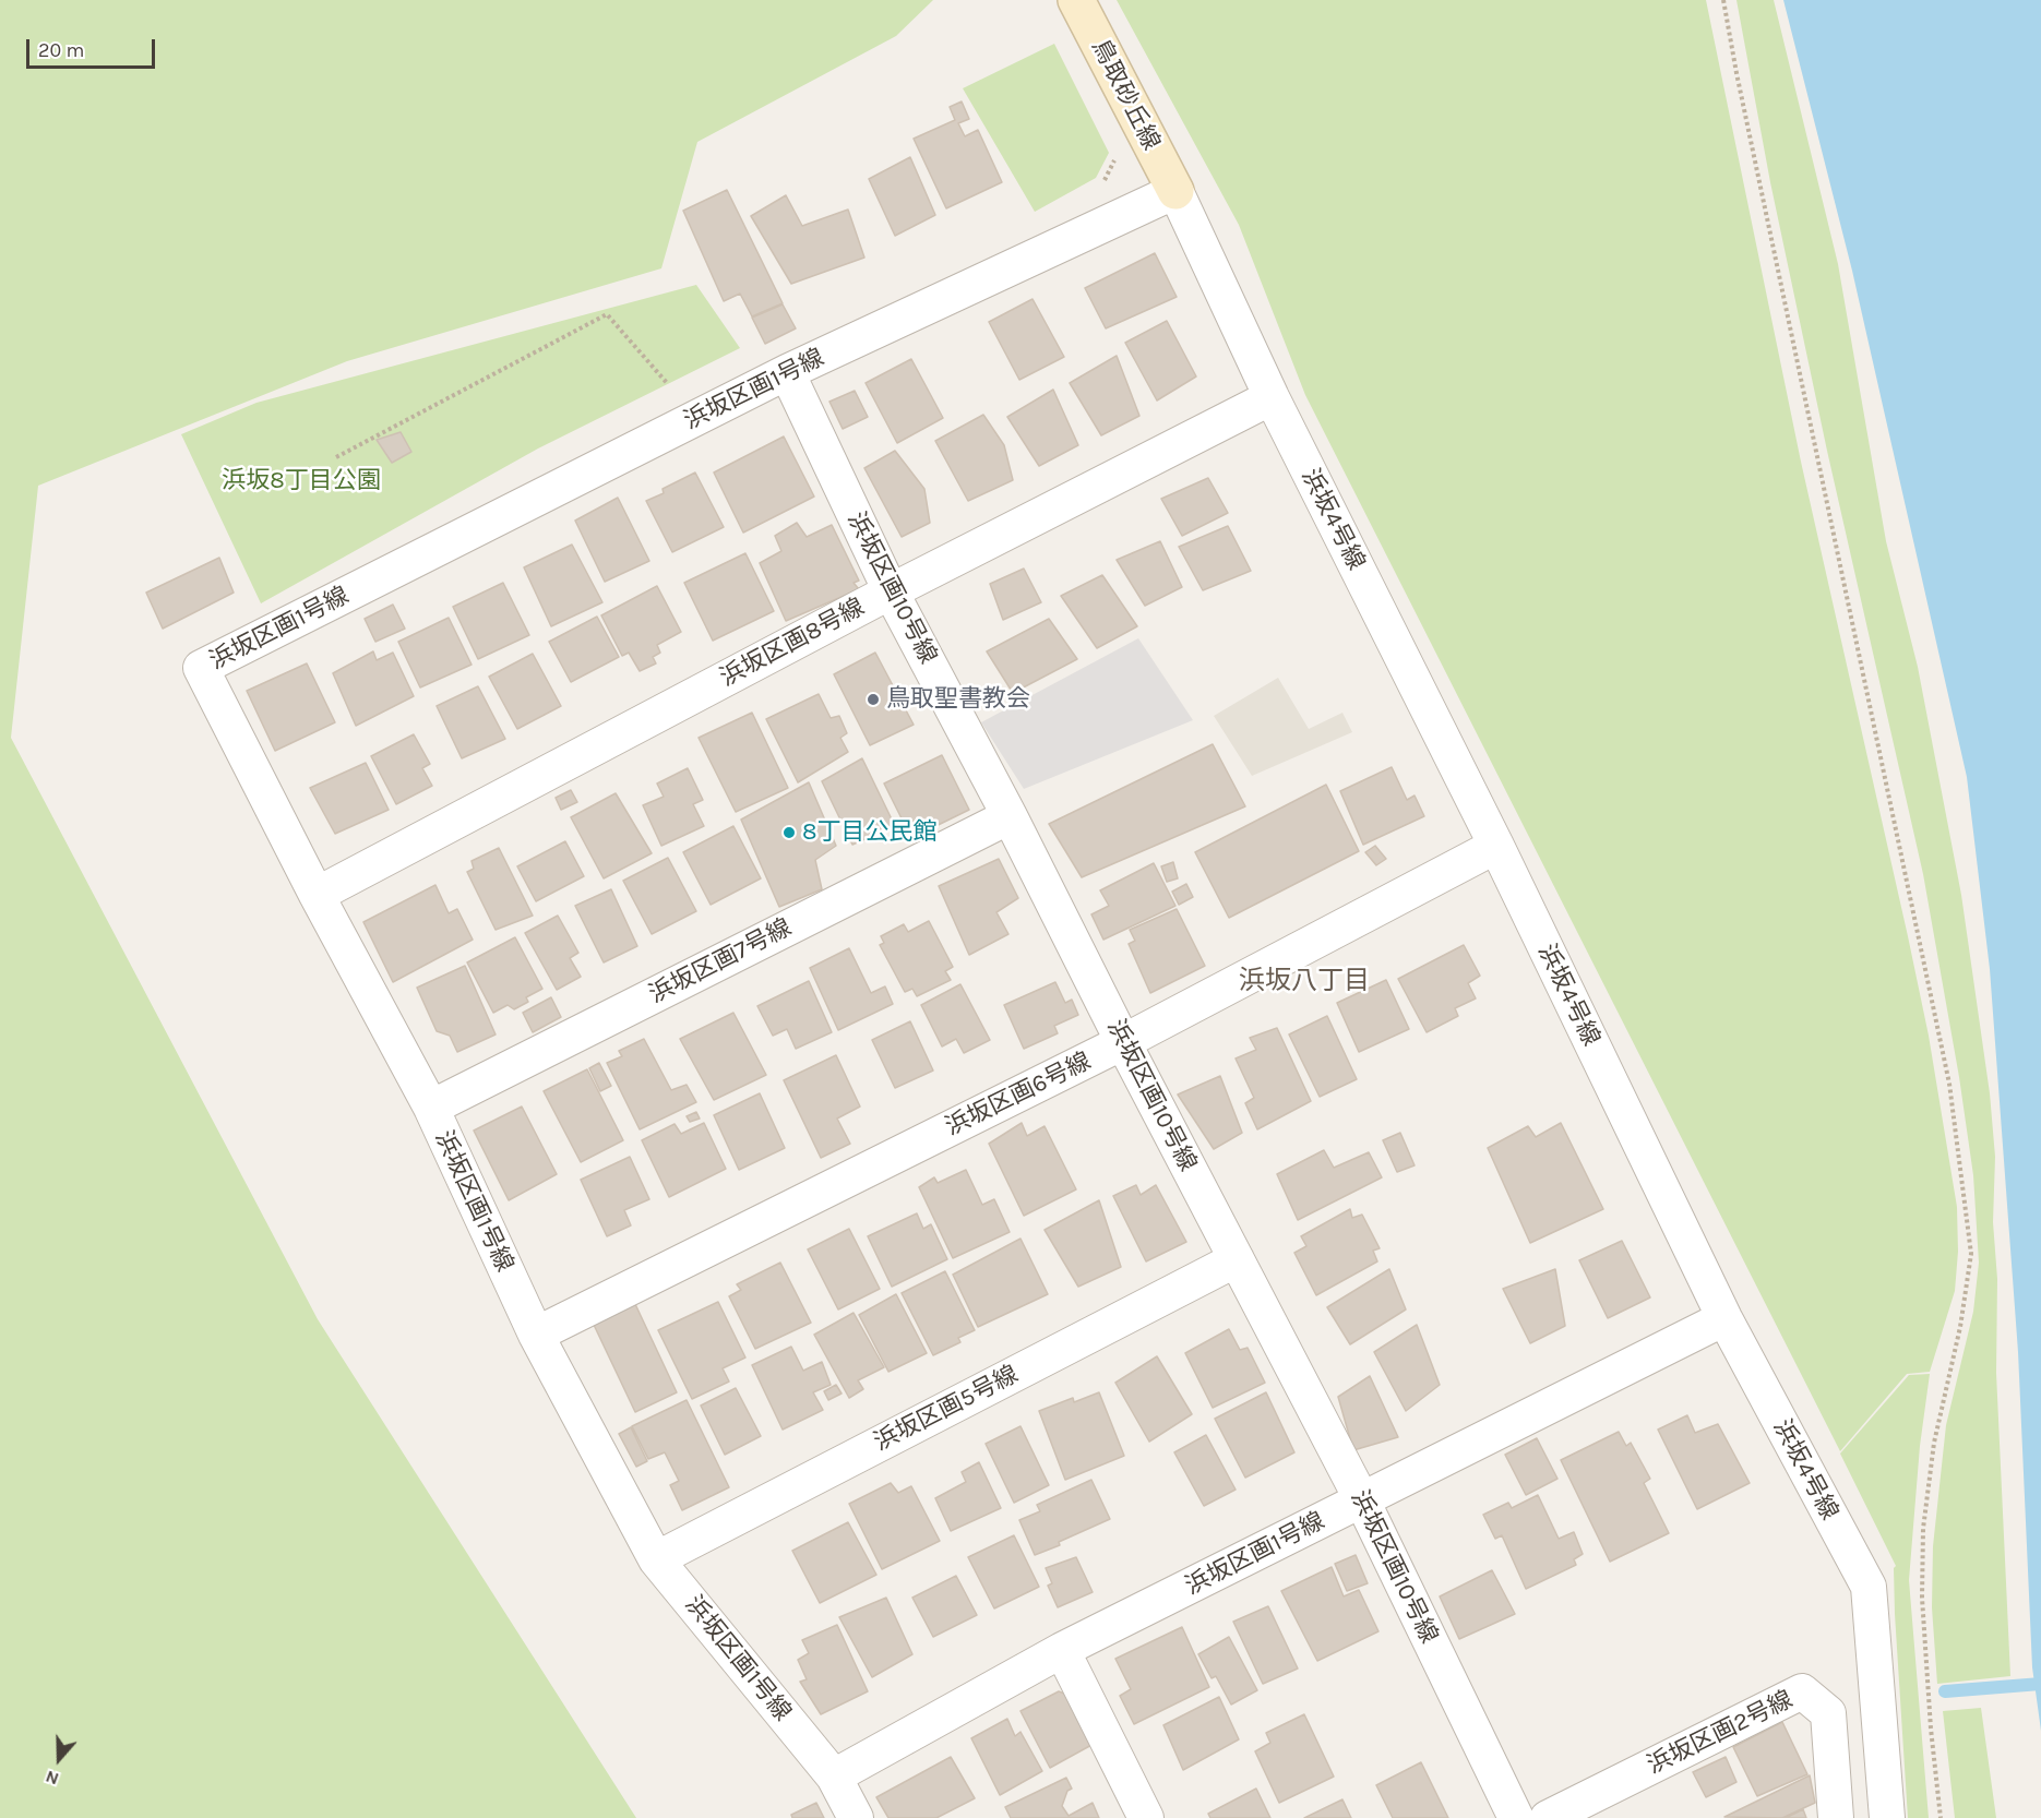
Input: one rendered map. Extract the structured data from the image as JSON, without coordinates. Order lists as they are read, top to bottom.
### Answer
{
  "streets": {
    "main road": ["鳥取砂丘線"],
    "street": [
      "浜坂区画1号線",
      "浜坂4号線",
      "浜坂区画10号線",
      "浜坂区画8号線",
      "浜坂区画7号線",
      "浜坂区画6号線",
      "浜坂区画5号線",
      "浜坂区画2号線"
    ]
  },
  "crossings": [
    ["鳥取砂丘線", "浜坂区画1号線"],
    ["鳥取砂丘線", "浜坂4号線"],
    ["浜坂区画1号線", "浜坂4号線"],
    ["浜坂区画1号線", "浜坂区画10号線"],
    ["浜坂区画1号線", "浜坂区画8号線"],
    ["浜坂区画1号線", "浜坂区画7号線"],
    ["浜坂区画1号線", "浜坂区画6号線"],
    ["浜坂区画1号線", "浜坂区画5号線"],
    ["浜坂4号線", "浜坂区画8号線"],
    ["浜坂4号線", "浜坂区画6号線"],
    ["浜坂区画10号線", "浜坂区画8号線"],
    ["浜坂区画10号線", "浜坂区画7号線"],
    ["浜坂区画10号線", "浜坂区画6号線"],
    ["浜坂区画10号線", "浜坂区画5号線"]
  ],
  "districts": ["浜坂八丁目"],
  "parks": ["浜坂8丁目公園"],
  "places": ["鳥取聖書教会", "8丁目公民館"],
  "scale_bar": "20 m",
  "north": "bottom"
}
